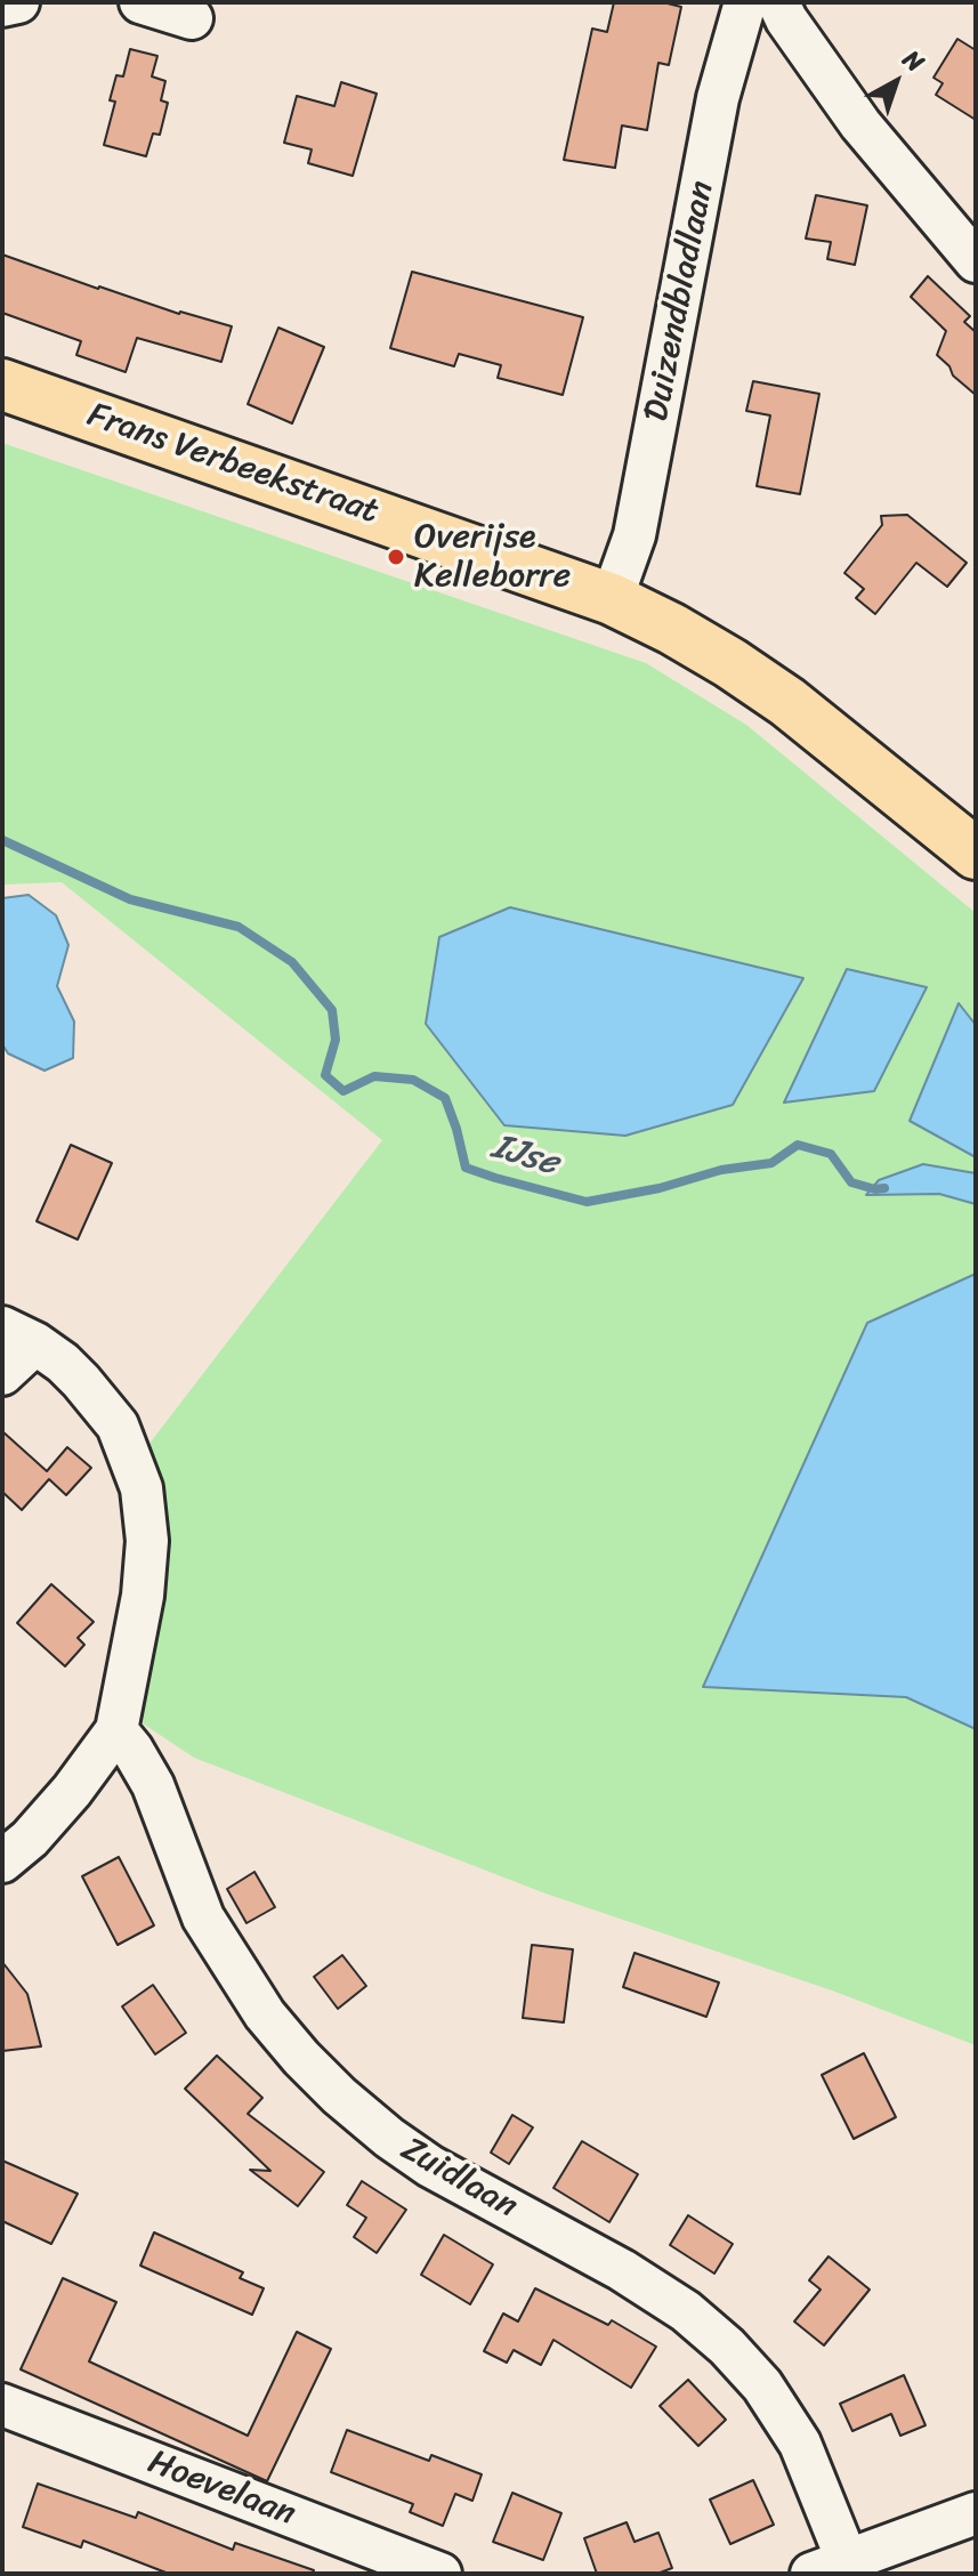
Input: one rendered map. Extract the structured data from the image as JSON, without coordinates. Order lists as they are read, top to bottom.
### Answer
{
  "streets": {
    "main road": ["Frans Verbeekstraat"],
    "street": ["Duizendbladlaan", "Zuidlaan", "Hoevelaan"]
  },
  "crossings": [
    ["Duizendbladlaan", "Frans Verbeekstraat"]
  ],
  "water": ["IJse"],
  "places": ["Overijse Kelleborre"],
  "north": "top right"
}
